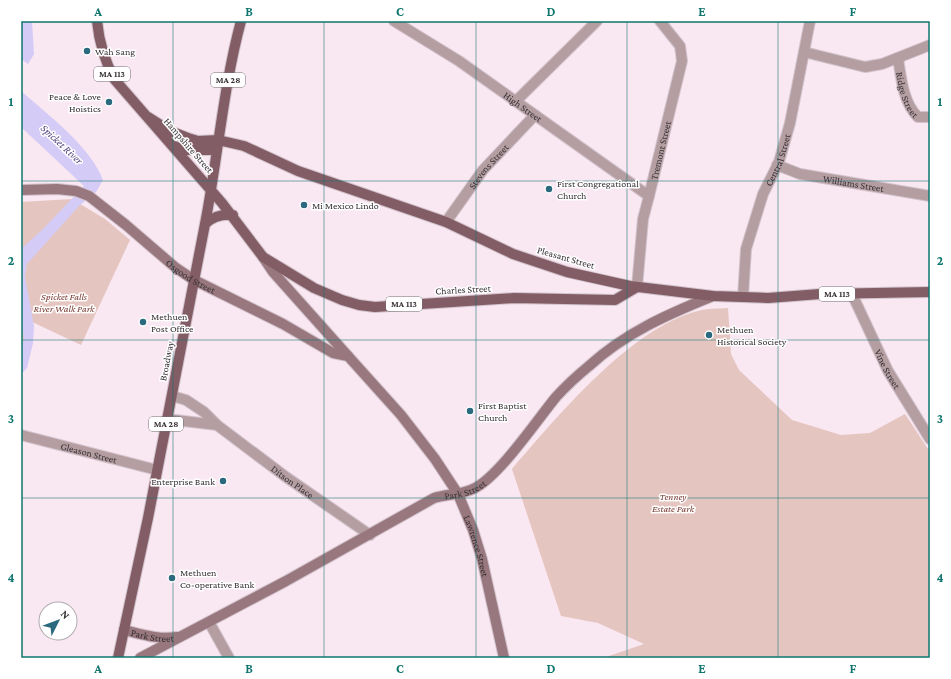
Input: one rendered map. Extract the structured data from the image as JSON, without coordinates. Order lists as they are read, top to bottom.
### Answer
{
  "streets": {
    "main road": [
      "MA 113",
      "MA 28",
      "Hampshire Street",
      "Pleasant Street",
      "Osgood Street",
      "Charles Street",
      "Broadway",
      "Park Street",
      "Lawrence Street"
    ],
    "street": [
      "Ridge Street",
      "High Street",
      "Tremont Street",
      "Central Street",
      "Stevens Street",
      "Williams Street",
      "Vine Street",
      "Gleason Street",
      "Ditson Place"
    ]
  },
  "crossings": [
    ["High Street", "Tremont Street"],
    ["High Street", "Stevens Street"],
    ["Hampshire Street", "Pleasant Street"],
    ["Hampshire Street", "Charles Street"],
    ["Hampshire Street", "Broadway"],
    ["Tremont Street", "Pleasant Street"],
    ["Tremont Street", "Charles Street"],
    ["Central Street", "Williams Street"],
    ["Central Street", "Pleasant Street"],
    ["Stevens Street", "Pleasant Street"],
    ["Pleasant Street", "Charles Street"],
    ["Pleasant Street", "Broadway"],
    ["Pleasant Street", "Vine Street"],
    ["Pleasant Street", "Park Street"],
    ["Osgood Street", "Broadway"],
    ["Osgood Street", "Lawrence Street"],
    ["Charles Street", "Broadway"],
    ["Broadway", "Gleason Street"],
    ["Broadway", "Ditson Place"],
    ["Broadway", "Park Street"],
    ["Ditson Place", "Park Street"],
    ["Park Street", "Lawrence Street"]
  ],
  "water": ["Spicket River"],
  "parks": ["Spicket Falls River Walk Park", "Tenney Estate Park"],
  "places": [
    "Wah Sang",
    "Peace & Love Hoistics",
    "First Congregational Church",
    "Mi Mexico Lindo",
    "Methuen Post Office",
    "Methuen Historical Society",
    "First Baptist Church",
    "Enterprise Bank",
    "Methuen Co-operative Bank"
  ],
  "north": "top right",
  "grid": {
    "columns": [
      "A",
      "B",
      "C",
      "D",
      "E",
      "F"
    ],
    "rows": [
      "1",
      "2",
      "3",
      "4"
    ]
  }
}
